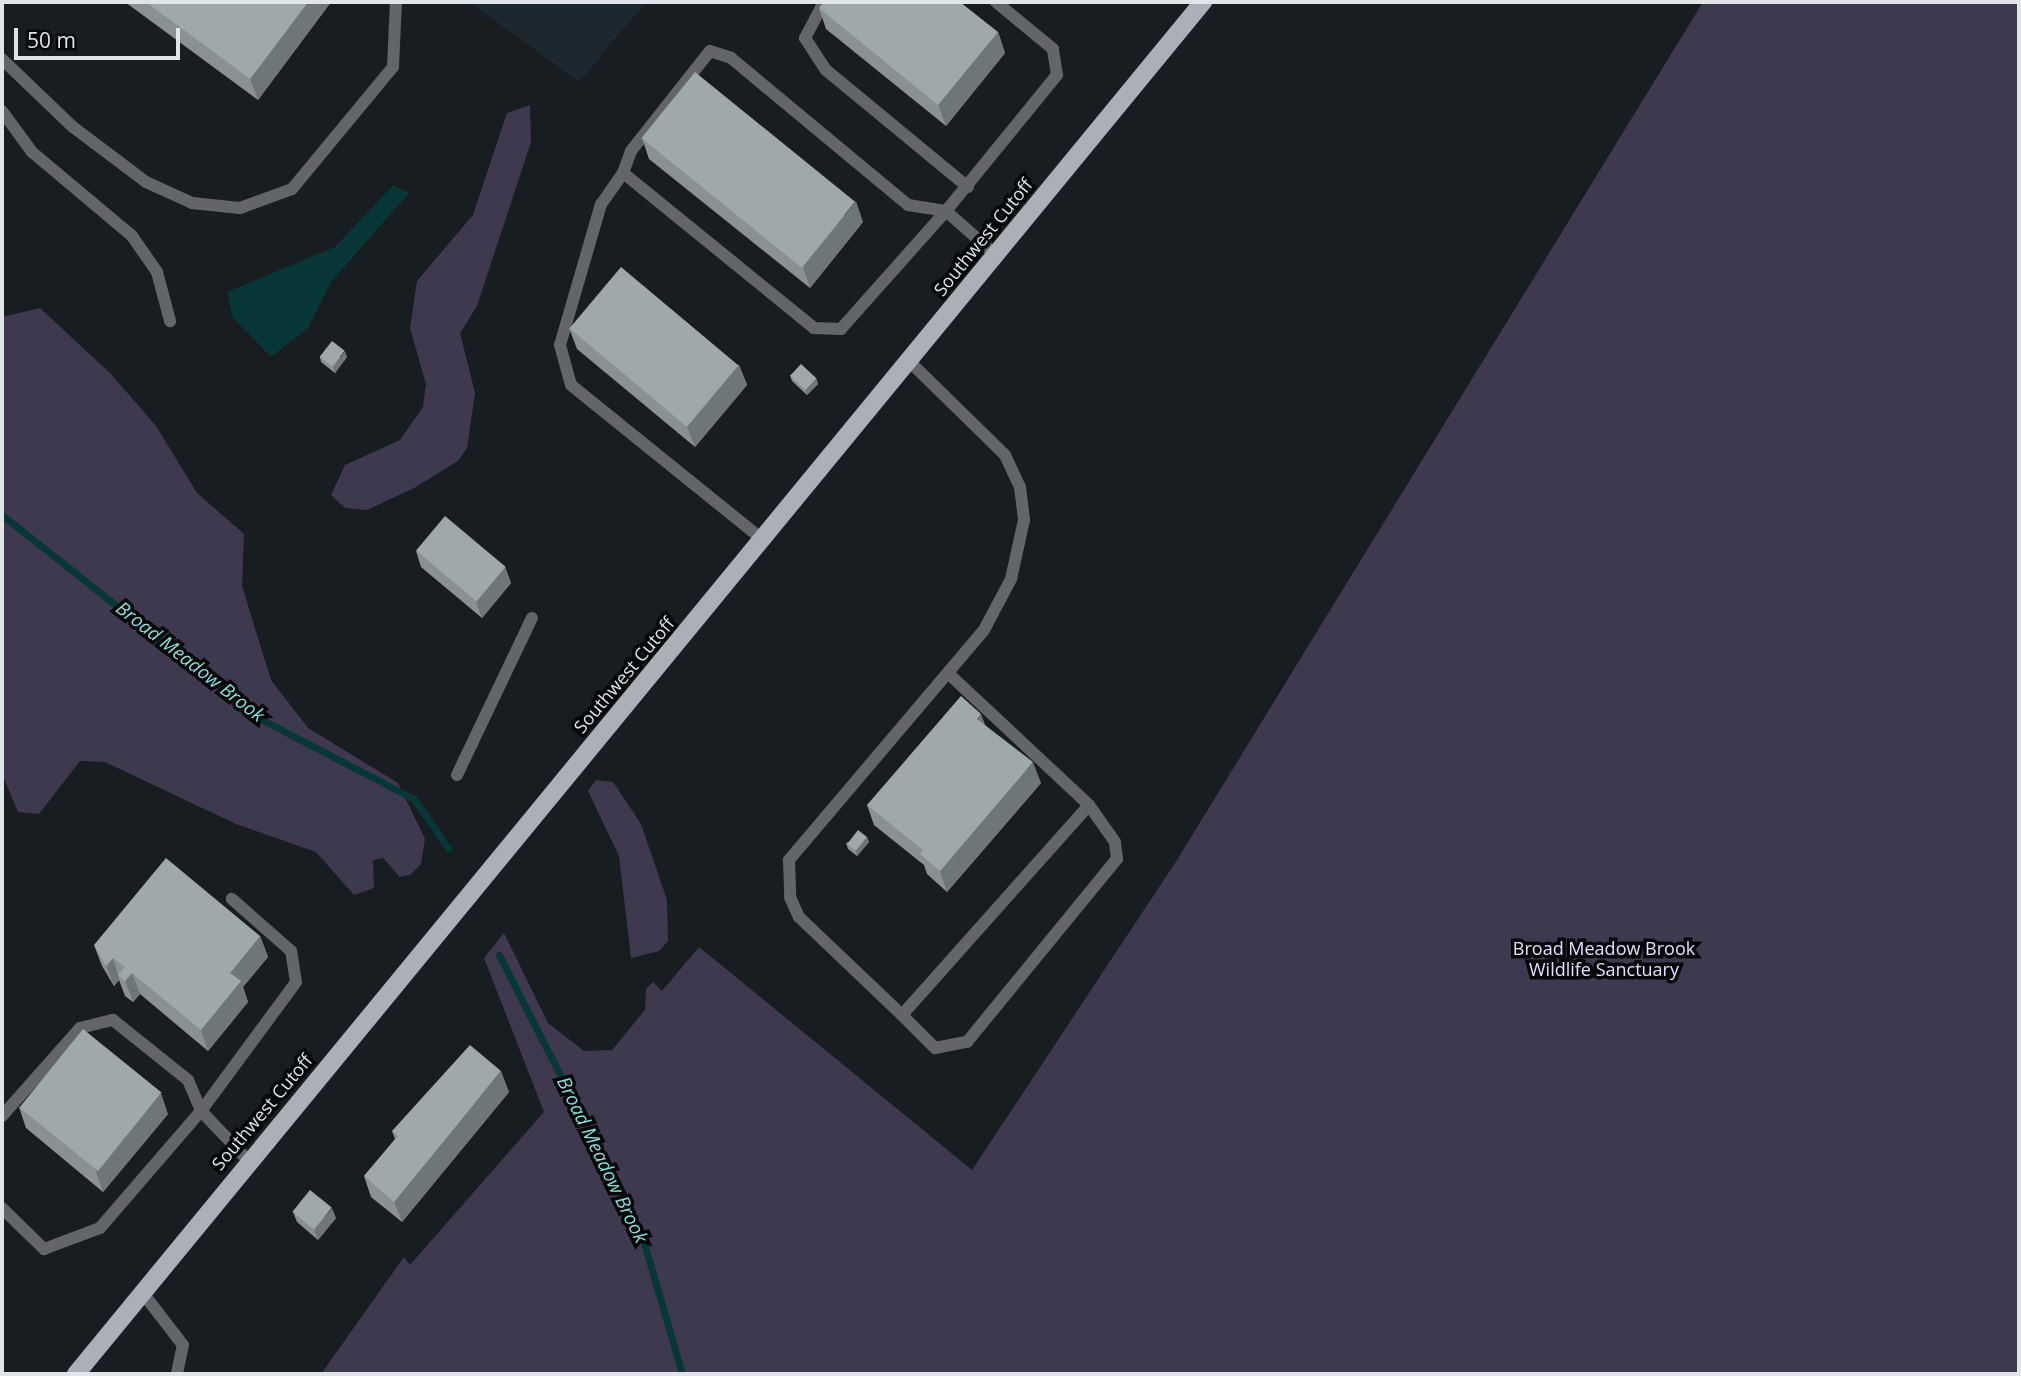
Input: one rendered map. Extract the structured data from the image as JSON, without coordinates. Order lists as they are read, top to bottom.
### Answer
{
  "streets": {
    "main road": ["Southwest Cutoff"]
  },
  "water": ["Broad Meadow Brook"],
  "parks": ["Broad Meadow Brook Wildlife Sanctuary"],
  "scale_bar": "50 m"
}
